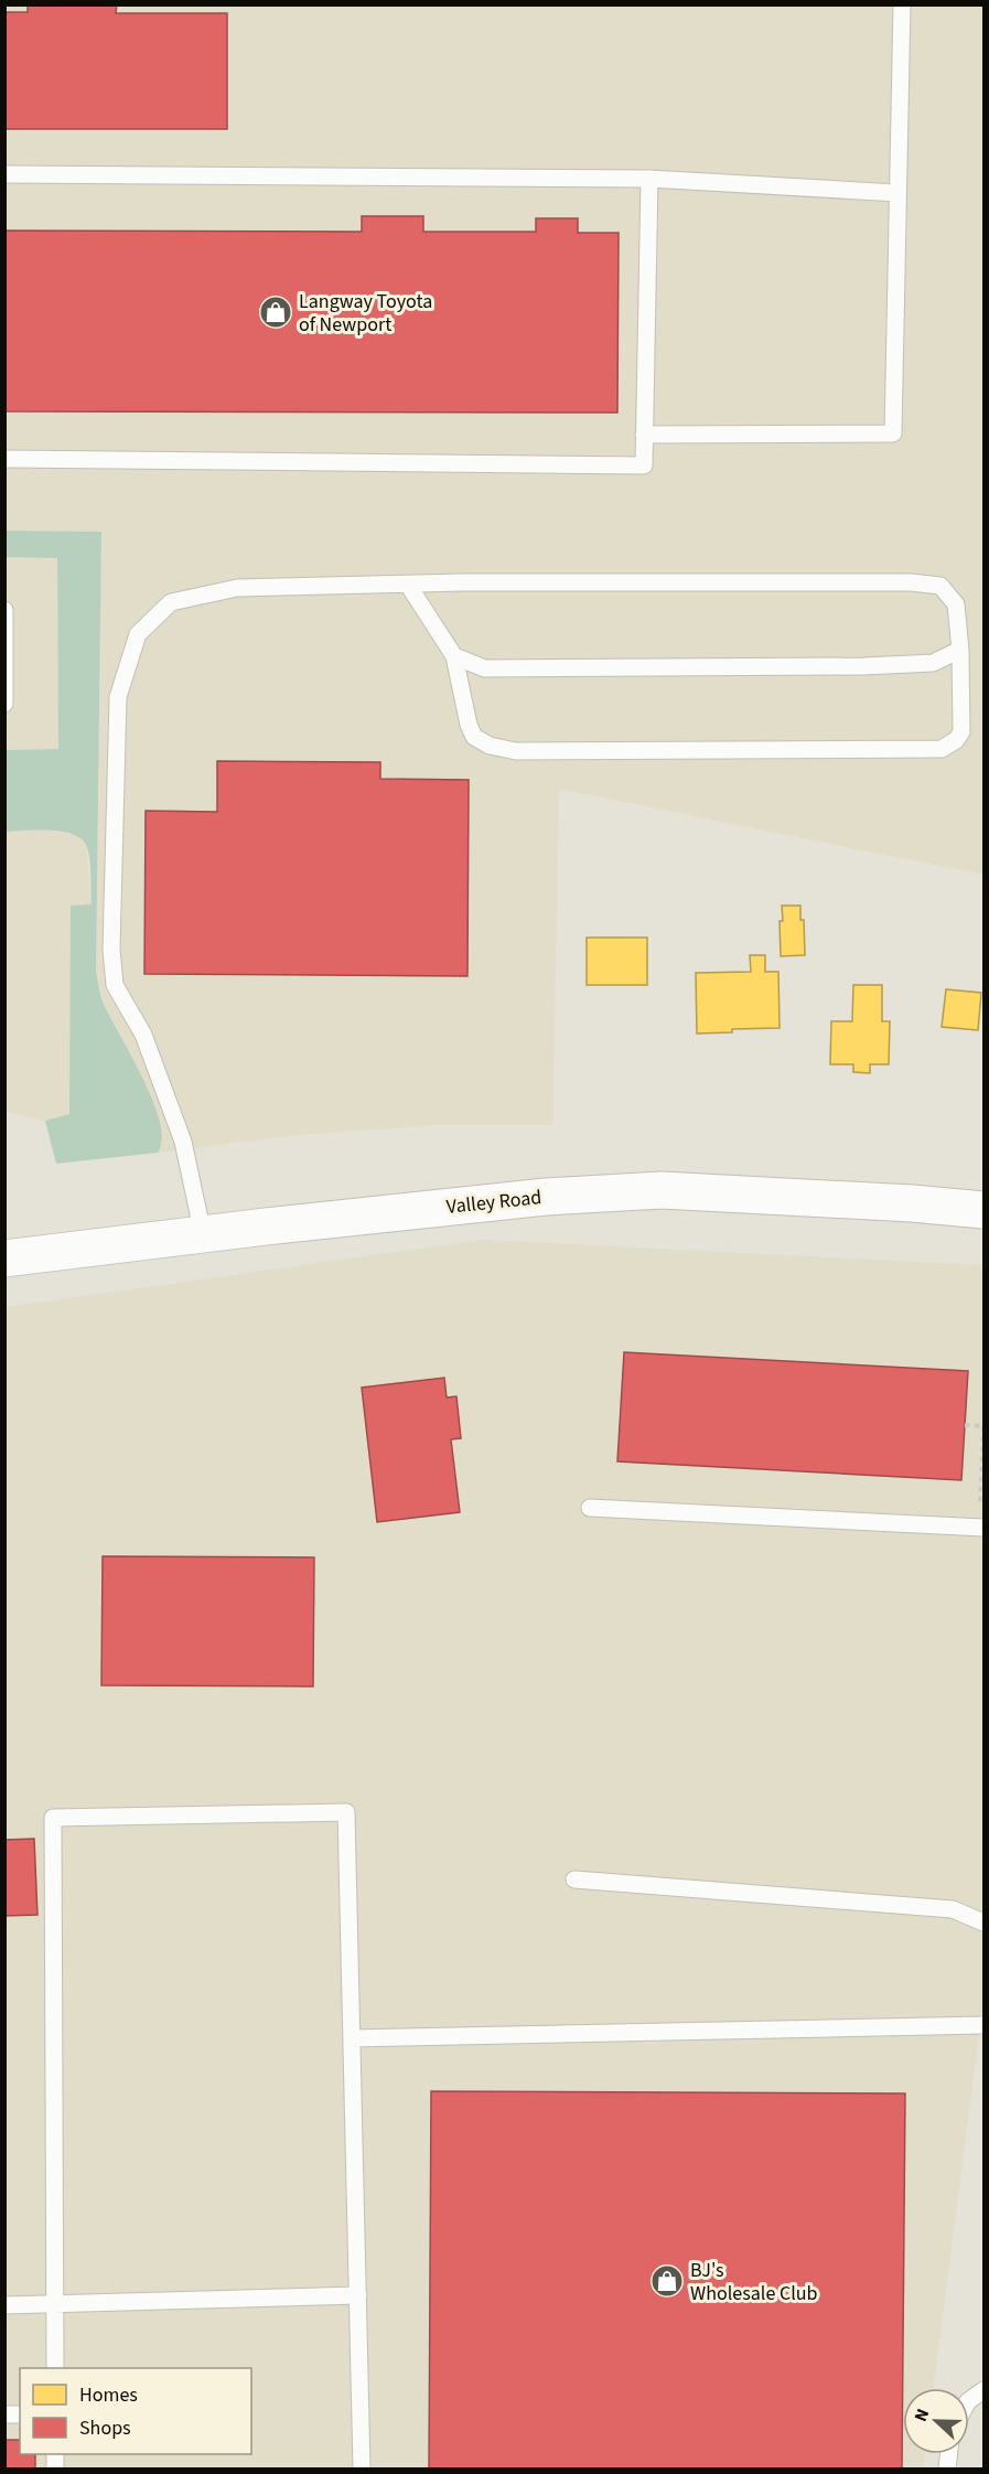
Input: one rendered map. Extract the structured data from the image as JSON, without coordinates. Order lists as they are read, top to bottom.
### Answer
{
  "streets": {
    "main road": ["Valley Road"]
  },
  "places": {
    "shop": ["Langway Toyota of Newport", "BJ's Wholesale Club"]
  },
  "legend": ["Homes", "Shops"],
  "north": "left"
}
